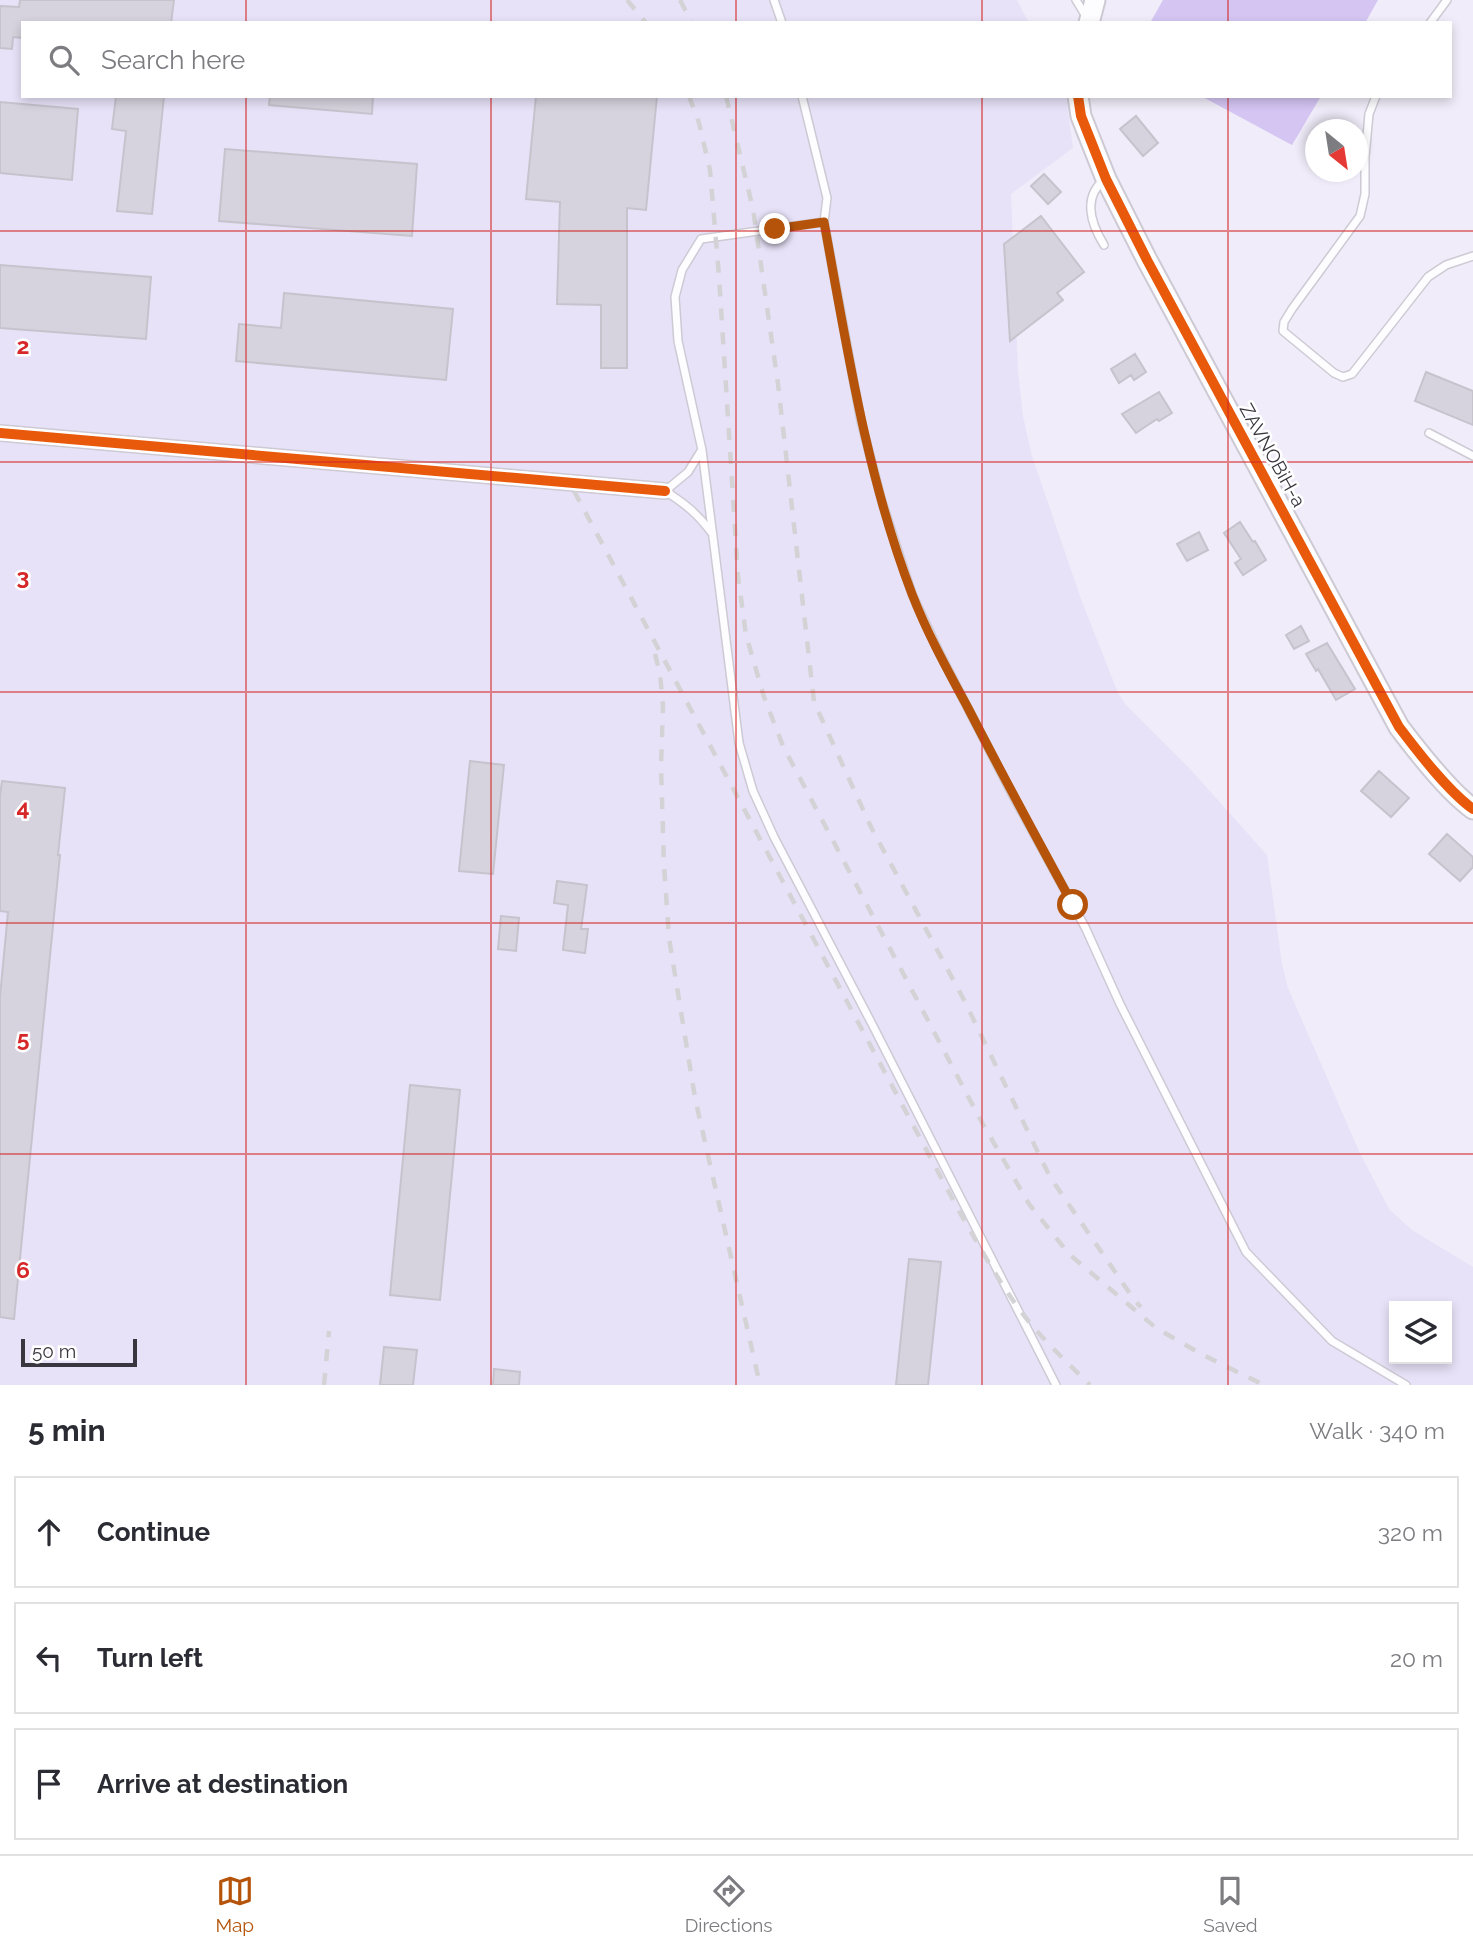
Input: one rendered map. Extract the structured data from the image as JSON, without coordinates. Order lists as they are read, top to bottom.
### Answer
{
  "streets": {
    "main road": ["ZAVNOBiH-a"]
  },
  "scale_bar": "50 m",
  "north": "bottom right",
  "page": {
    "search": "Search here",
    "scale": "50 m",
    "heading": ["5 min", "Walk · 340 m"],
    "list": [
      ["Continue", "320 m"],
      ["Turn left", "20 m"],
      "Arrive at destination"
    ],
    "nav": ["Map", "Directions", "Saved"]
  },
  "grid": {
    "rows": [
      "2",
      "3",
      "4",
      "5",
      "6"
    ]
  }
}
